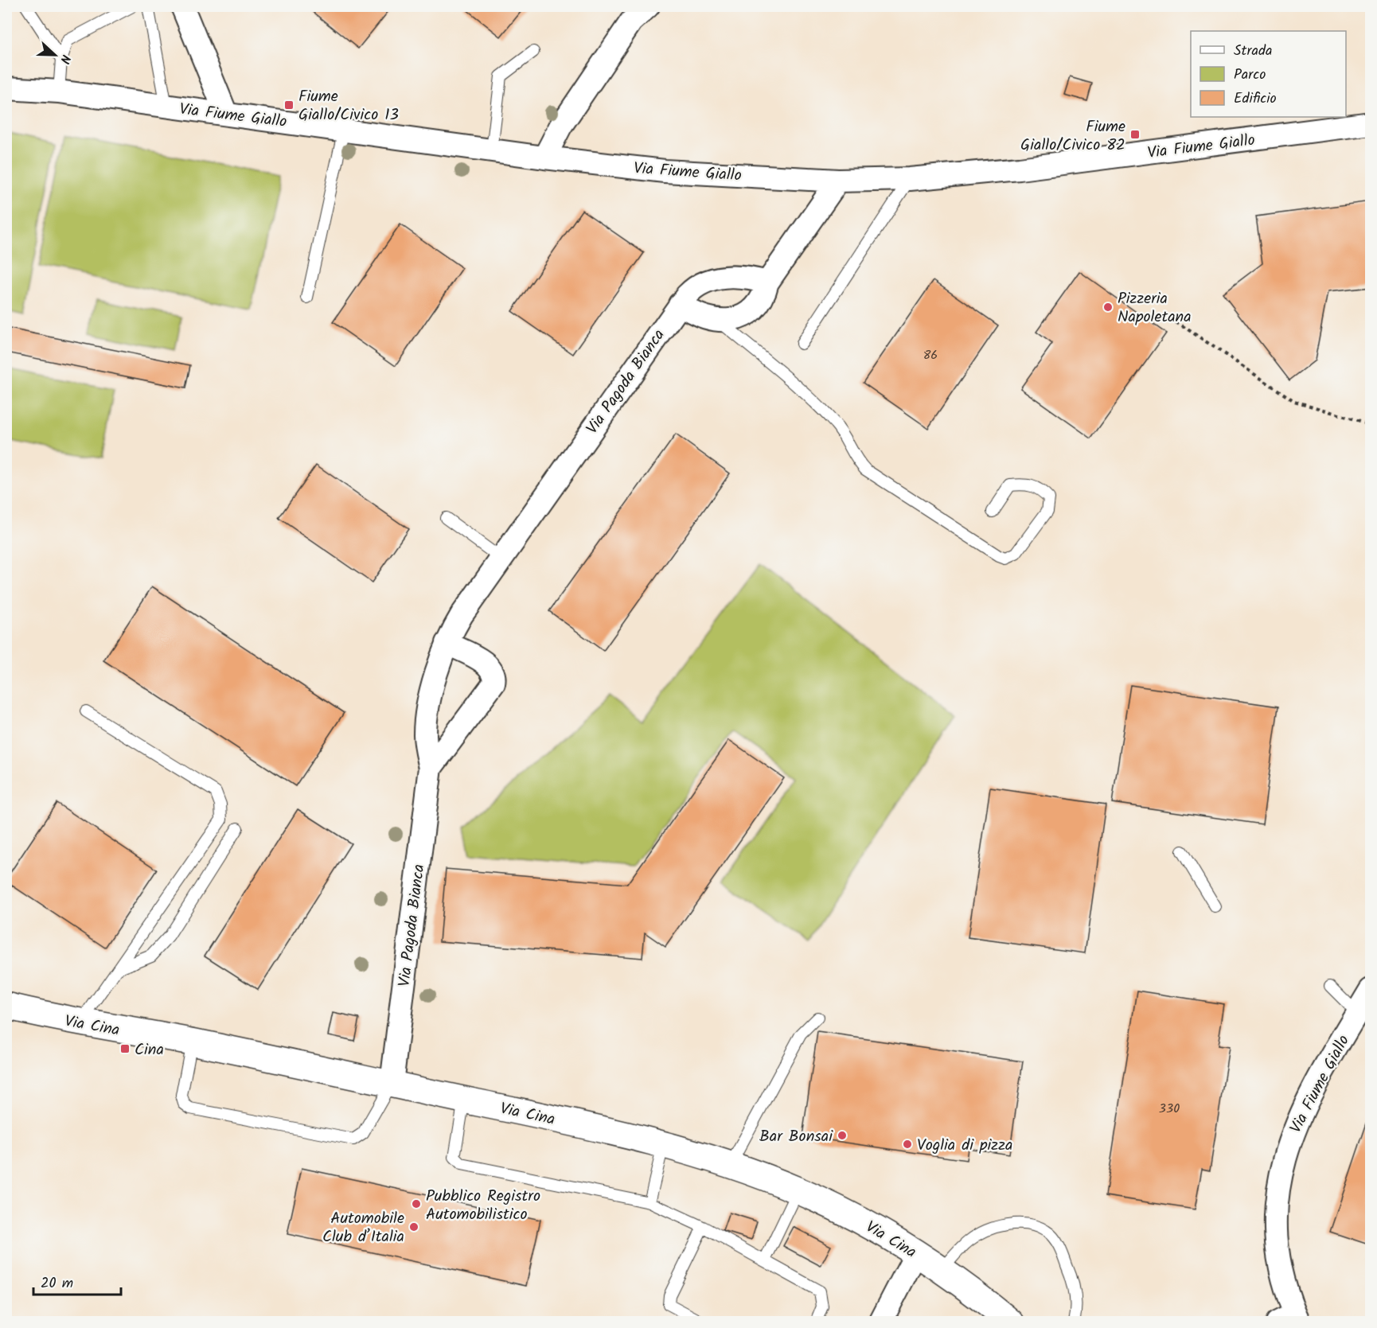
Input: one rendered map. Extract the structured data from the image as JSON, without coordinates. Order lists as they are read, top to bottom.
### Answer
{
  "streets": {
    "street": ["Via Fiume Giallo", "Via Pagoda Bianca", "Via Cina"]
  },
  "crossings": [
    ["Via Pagoda Bianca", "Via Cina"]
  ],
  "places": {
    "transit": ["Fiume Giallo/Civico 13", "Fiume Giallo/Civico 82", "Cina"],
    "other": [
      "Pizzeria Napoletana",
      "Bar Bonsai",
      "Voglia di pizza",
      "Pubblico Registro Automobilistico",
      "Automobile Club d’Italia"
    ]
  },
  "house_numbers": ["86", "330"],
  "legend": ["Strada", "Parco", "Edificio"],
  "scale_bar": "20 m",
  "north": "right"
}
